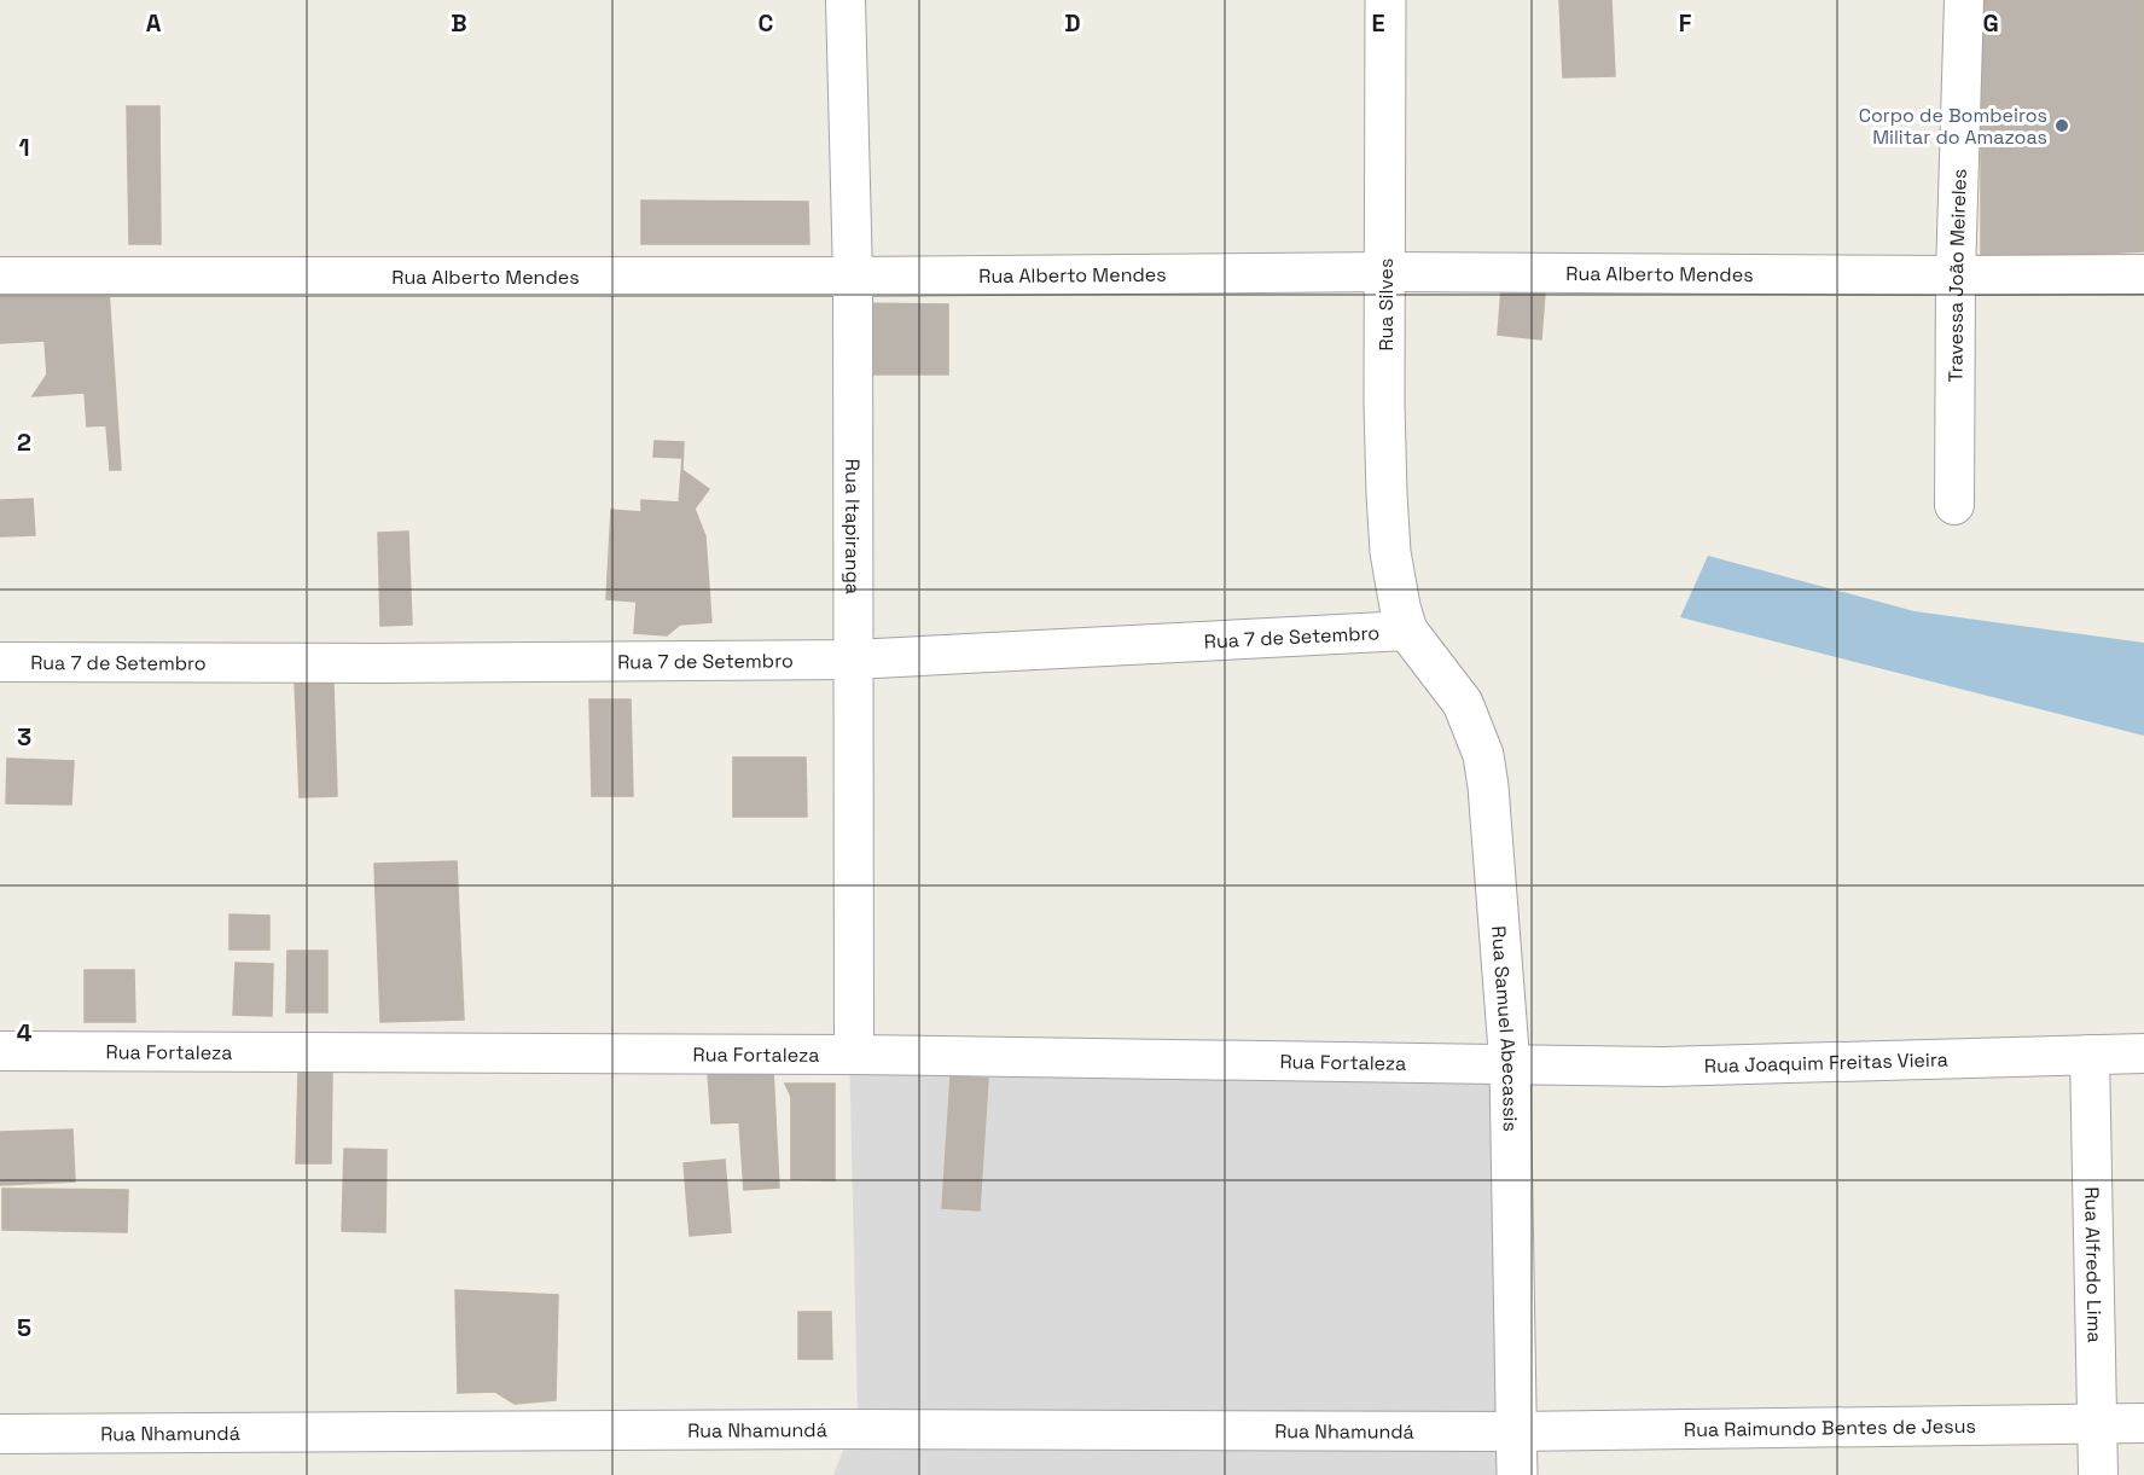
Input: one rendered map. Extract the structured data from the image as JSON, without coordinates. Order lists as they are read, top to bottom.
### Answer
{
  "streets": {
    "street": [
      "Rua Alberto Mendes",
      "Travessa João Meireles",
      "Rua Silves",
      "Rua Itapiranga",
      "Rua 7 de Setembro",
      "Rua Samuel Abecassis",
      "Rua Fortaleza",
      "Rua Joaquim Freitas Vieira",
      "Rua Alfredo Lima",
      "Rua Raimundo Bentes de Jesus",
      "Rua Nhamundá"
    ]
  },
  "crossings": [
    ["Rua Alberto Mendes", "Travessa João Meireles"],
    ["Rua Alberto Mendes", "Rua Silves"],
    ["Rua Alberto Mendes", "Rua Itapiranga"],
    ["Rua Silves", "Rua 7 de Setembro"],
    ["Rua Silves", "Rua Samuel Abecassis"],
    ["Rua Itapiranga", "Rua 7 de Setembro"],
    ["Rua Itapiranga", "Rua Fortaleza"],
    ["Rua 7 de Setembro", "Rua Samuel Abecassis"],
    ["Rua Samuel Abecassis", "Rua Fortaleza"],
    ["Rua Samuel Abecassis", "Rua Joaquim Freitas Vieira"],
    ["Rua Samuel Abecassis", "Rua Raimundo Bentes de Jesus"],
    ["Rua Samuel Abecassis", "Rua Nhamundá"],
    ["Rua Fortaleza", "Rua Joaquim Freitas Vieira"],
    ["Rua Joaquim Freitas Vieira", "Rua Alfredo Lima"],
    ["Rua Alfredo Lima", "Rua Raimundo Bentes de Jesus"],
    ["Rua Raimundo Bentes de Jesus", "Rua Nhamundá"]
  ],
  "places": ["Corpo de Bombeiros Militar do Amazoas"],
  "grid": {
    "columns": [
      "A",
      "B",
      "C",
      "D",
      "E",
      "F",
      "G"
    ],
    "rows": [
      "1",
      "2",
      "3",
      "4",
      "5"
    ]
  }
}
